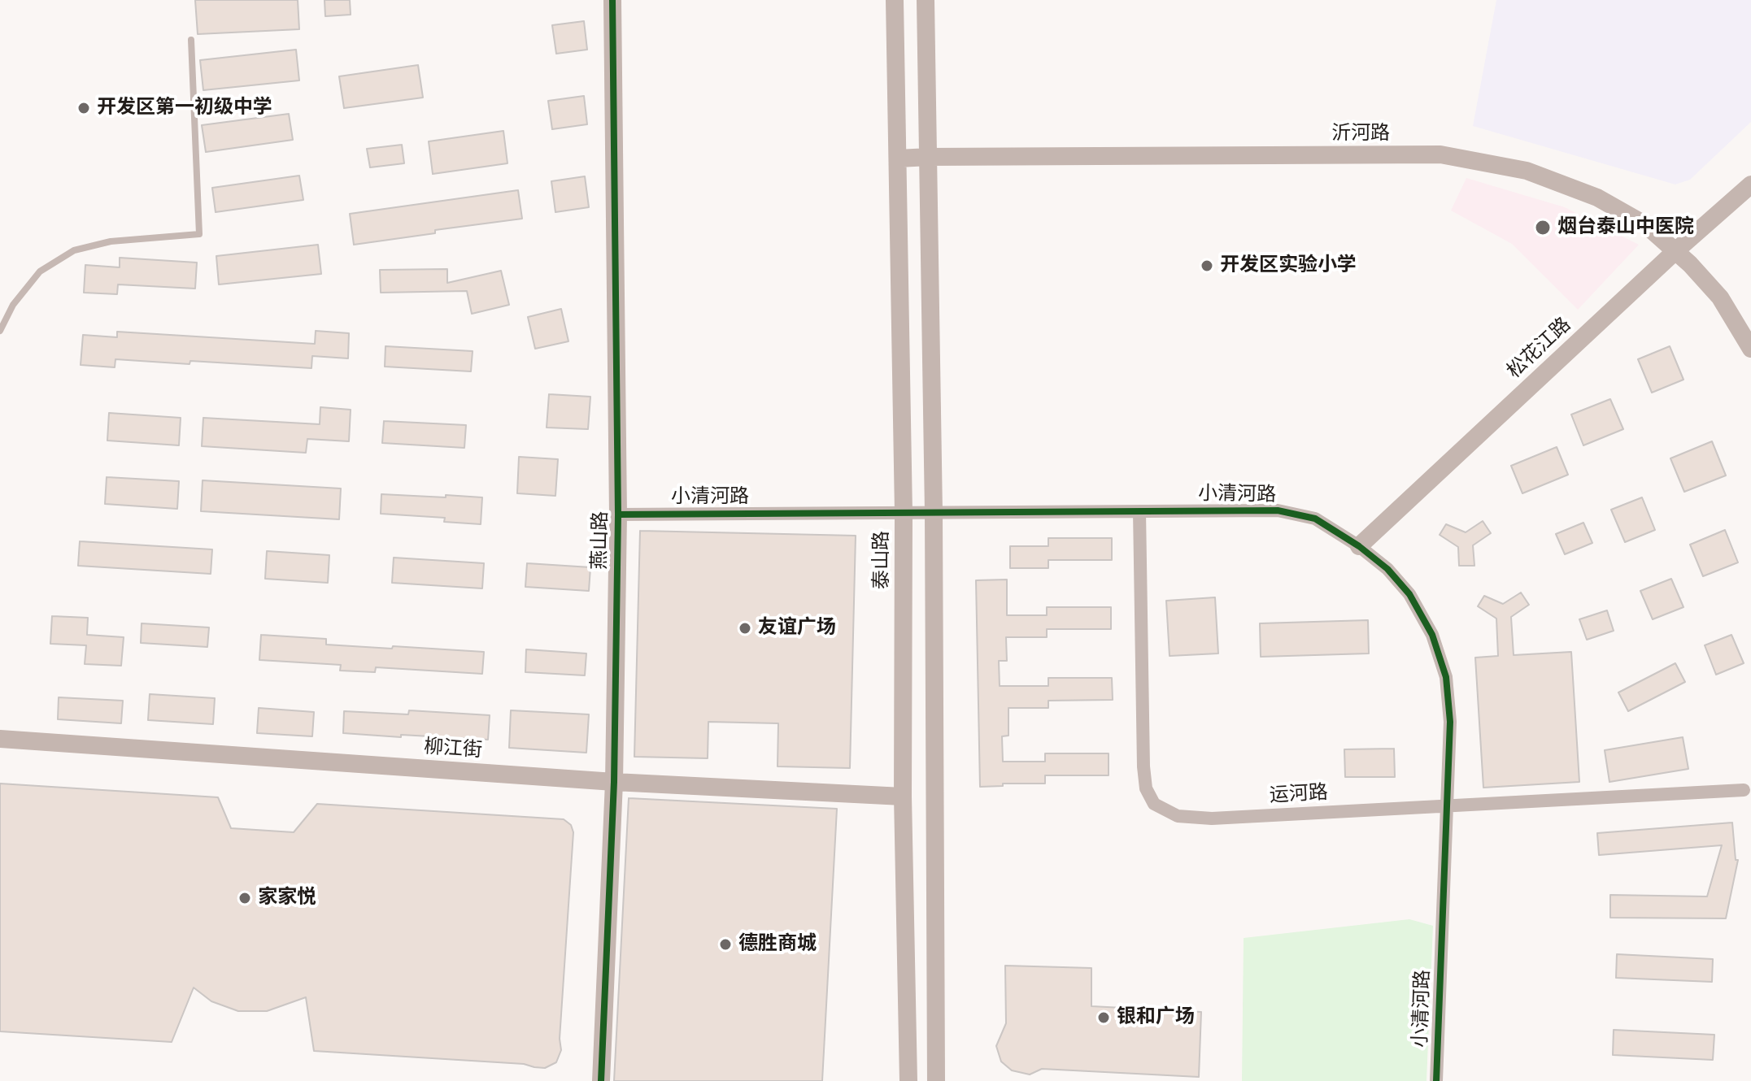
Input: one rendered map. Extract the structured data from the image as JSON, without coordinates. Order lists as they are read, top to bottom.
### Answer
{
  "streets": {
    "street": [
      "沂河路",
      "松花江路",
      "小清河路",
      "燕山路",
      "泰山路",
      "柳江街",
      "运河路"
    ]
  },
  "crossings": [
    ["沂河路", "松花江路"],
    ["沂河路", "泰山路"],
    ["松花江路", "小清河路"],
    ["小清河路", "燕山路"],
    ["小清河路", "泰山路"],
    ["小清河路", "运河路"],
    ["燕山路", "柳江街"],
    ["泰山路", "柳江街"]
  ],
  "places": [
    "开发区第一初级中学",
    "烟台泰山中医院",
    "开发区实验小学",
    "友谊广场",
    "家家悦",
    "德胜商城",
    "银和广场"
  ]
}
